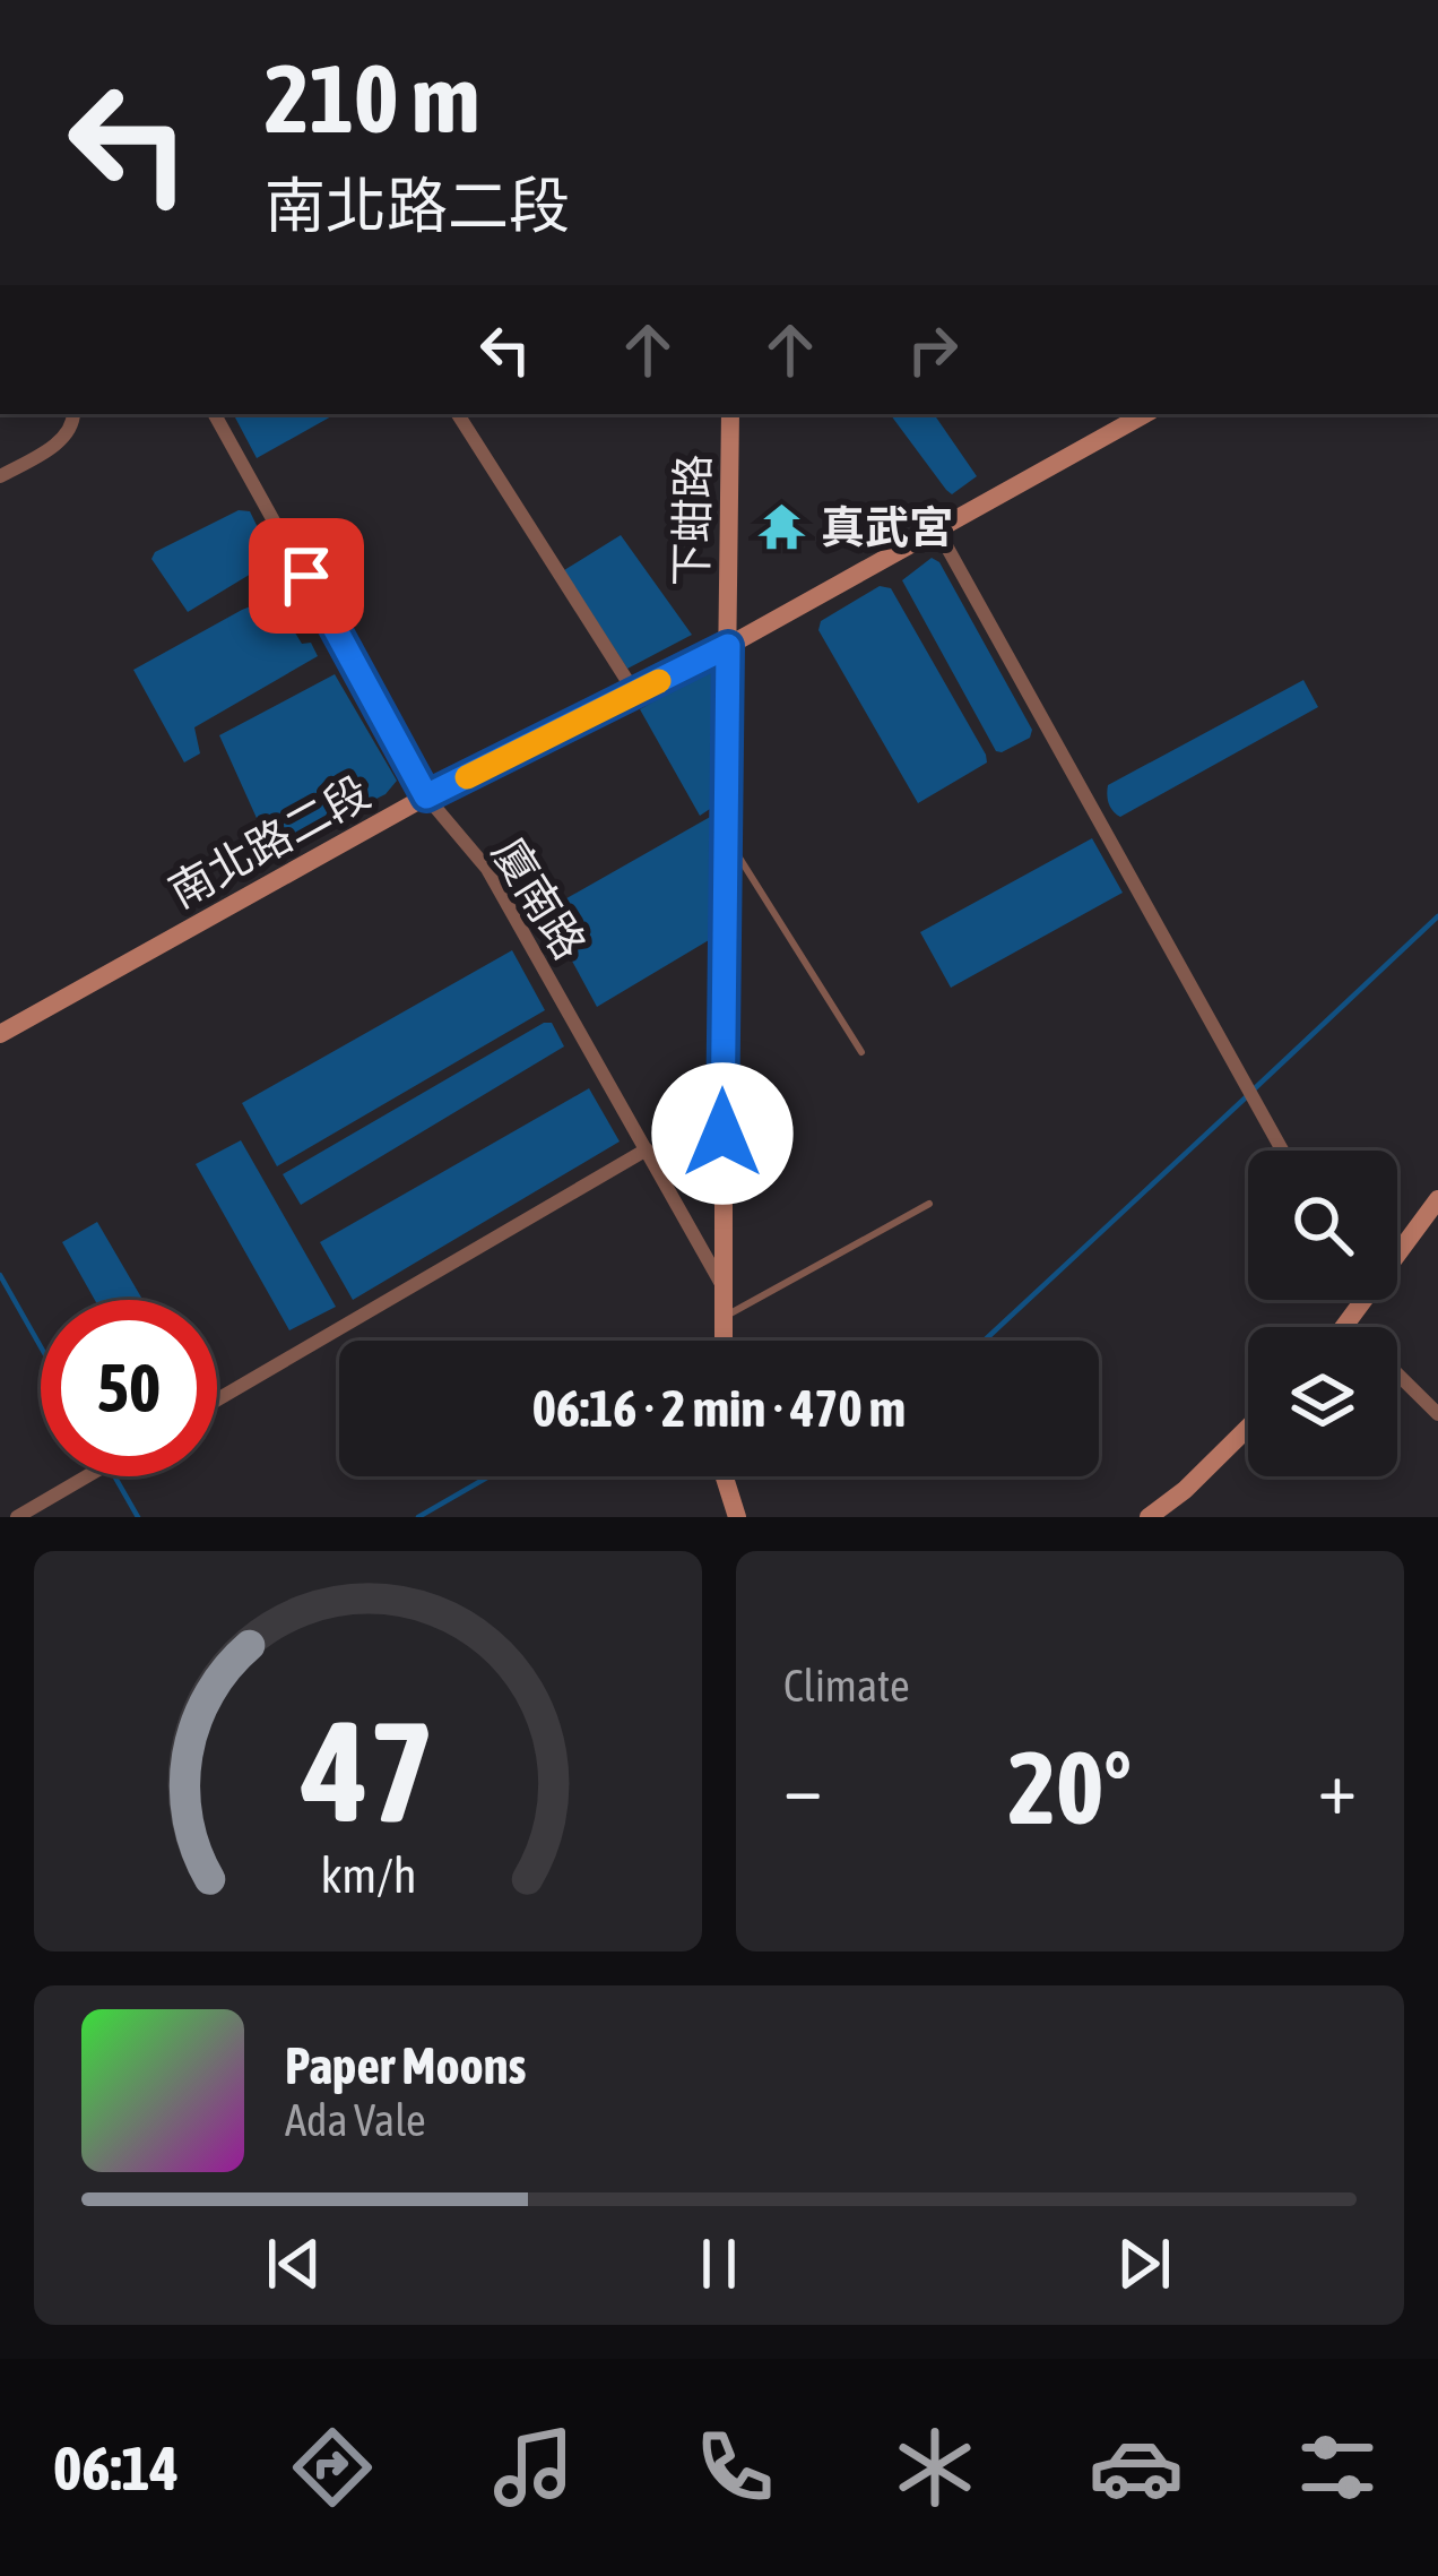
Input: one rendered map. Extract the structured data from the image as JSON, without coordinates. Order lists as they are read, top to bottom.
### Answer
{
  "streets": {
    "street": ["下蚶路", "南北路二段", "廈南路"]
  },
  "crossings": [
    ["下蚶路", "南北路二段"],
    ["下蚶路", "廈南路"],
    ["南北路二段", "廈南路"]
  ],
  "places": {
    "temple": ["真武宮"]
  },
  "page": {
    "turn": ["210 m", "南北路二段"],
    "limit": "50",
    "trip": "06:16 · 2 min · 470 m",
    "tile": "Climate",
    "heat": ["−", "20°", "+"],
    "song": ["Paper Moons", "Ada Vale"],
    "tabs": "06:14",
    "gauge": ["47", "km/h"]
  }
}
